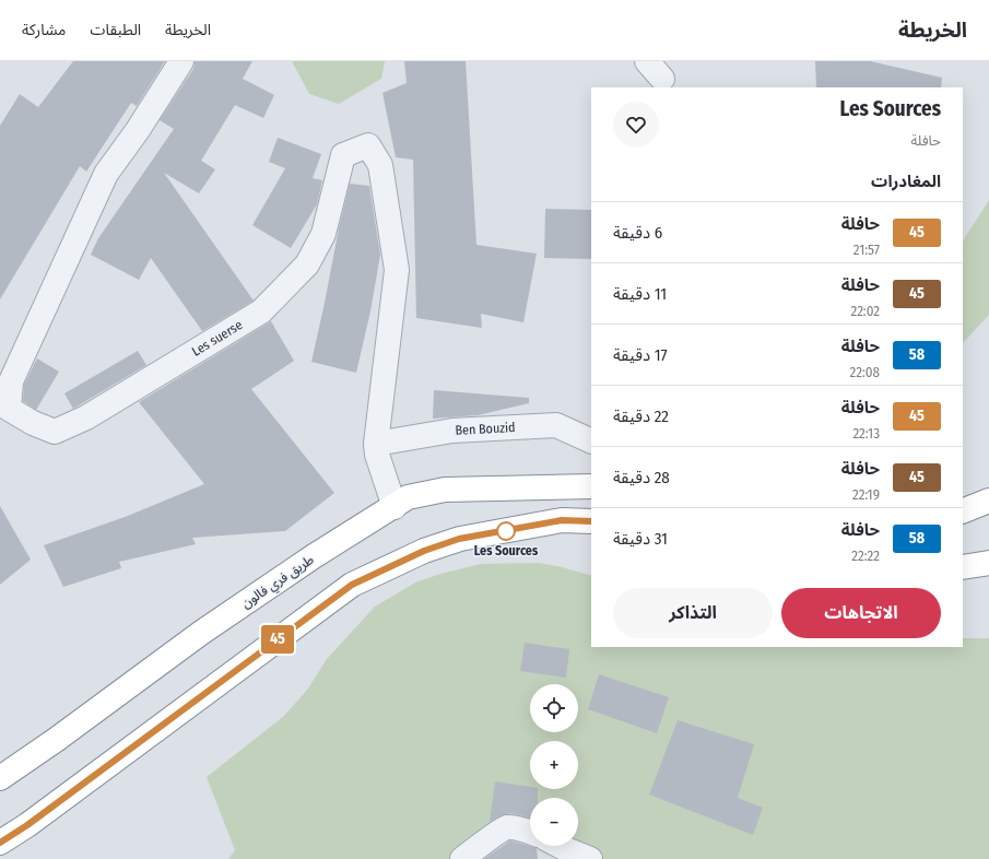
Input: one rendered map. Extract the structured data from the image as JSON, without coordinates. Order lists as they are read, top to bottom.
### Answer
{
  "streets": {
    "highway": ["طريق فري فالون"],
    "street": ["Les suerse", "Ben Bouzid"]
  },
  "crossings": [
    ["Les suerse", "Ben Bouzid"],
    ["Les suerse", "طريق فري فالون"]
  ],
  "places": ["Les Sources"],
  "lines": ["bus line 45"],
  "page": {
    "header": "الخريطة",
    "nav": ["الخريطة", "الطبقات", "مشاركة"],
    "on_map": "45",
    "heading": [
      ["Les Sources", "حافلة"],
      "المغادرات"
    ],
    "list": [
      {
        "mark": "45",
        "name": "حافلة",
        "note": "21:57",
        "value": "6 دقيقة"
      },
      {
        "mark": "45",
        "name": "حافلة",
        "note": "22:02",
        "value": "11 دقيقة"
      },
      {
        "mark": "58",
        "name": "حافلة",
        "note": "22:08",
        "value": "17 دقيقة"
      },
      {
        "mark": "45",
        "name": "حافلة",
        "note": "22:13",
        "value": "22 دقيقة"
      },
      {
        "mark": "45",
        "name": "حافلة",
        "note": "22:19",
        "value": "28 دقيقة"
      },
      {
        "mark": "58",
        "name": "حافلة",
        "note": "22:22",
        "value": "31 دقيقة"
      }
    ],
    "buttons": ["الاتجاهات", "التذاكر"],
    "map_buttons": ["+", "−"]
  }
}
